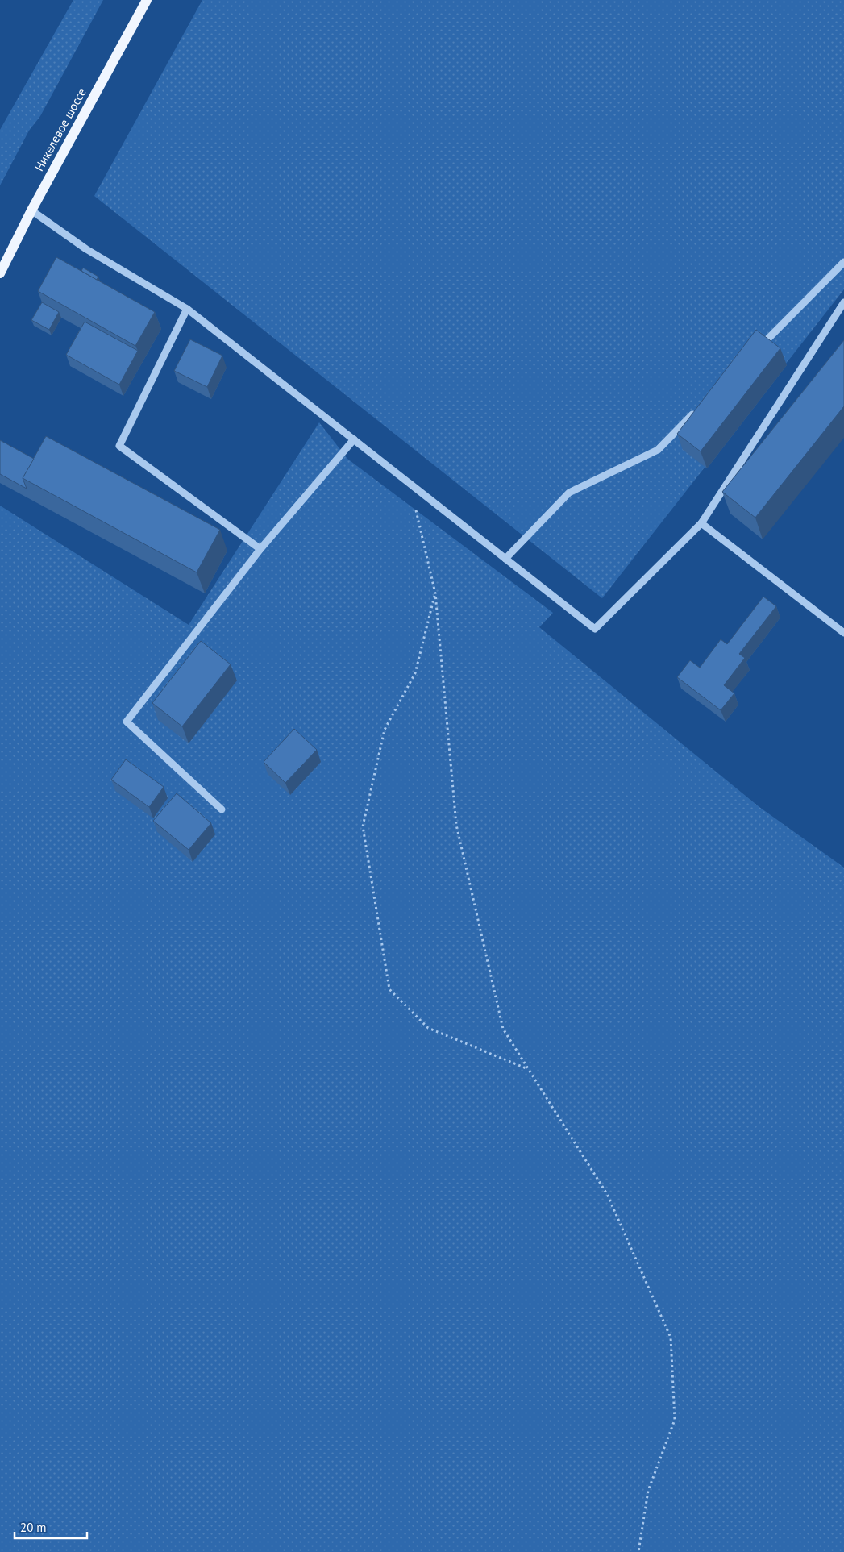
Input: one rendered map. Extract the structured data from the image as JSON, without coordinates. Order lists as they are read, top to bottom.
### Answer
{
  "streets": {
    "main road": ["Никелевое шоссе"]
  },
  "scale_bar": "20 m"
}
